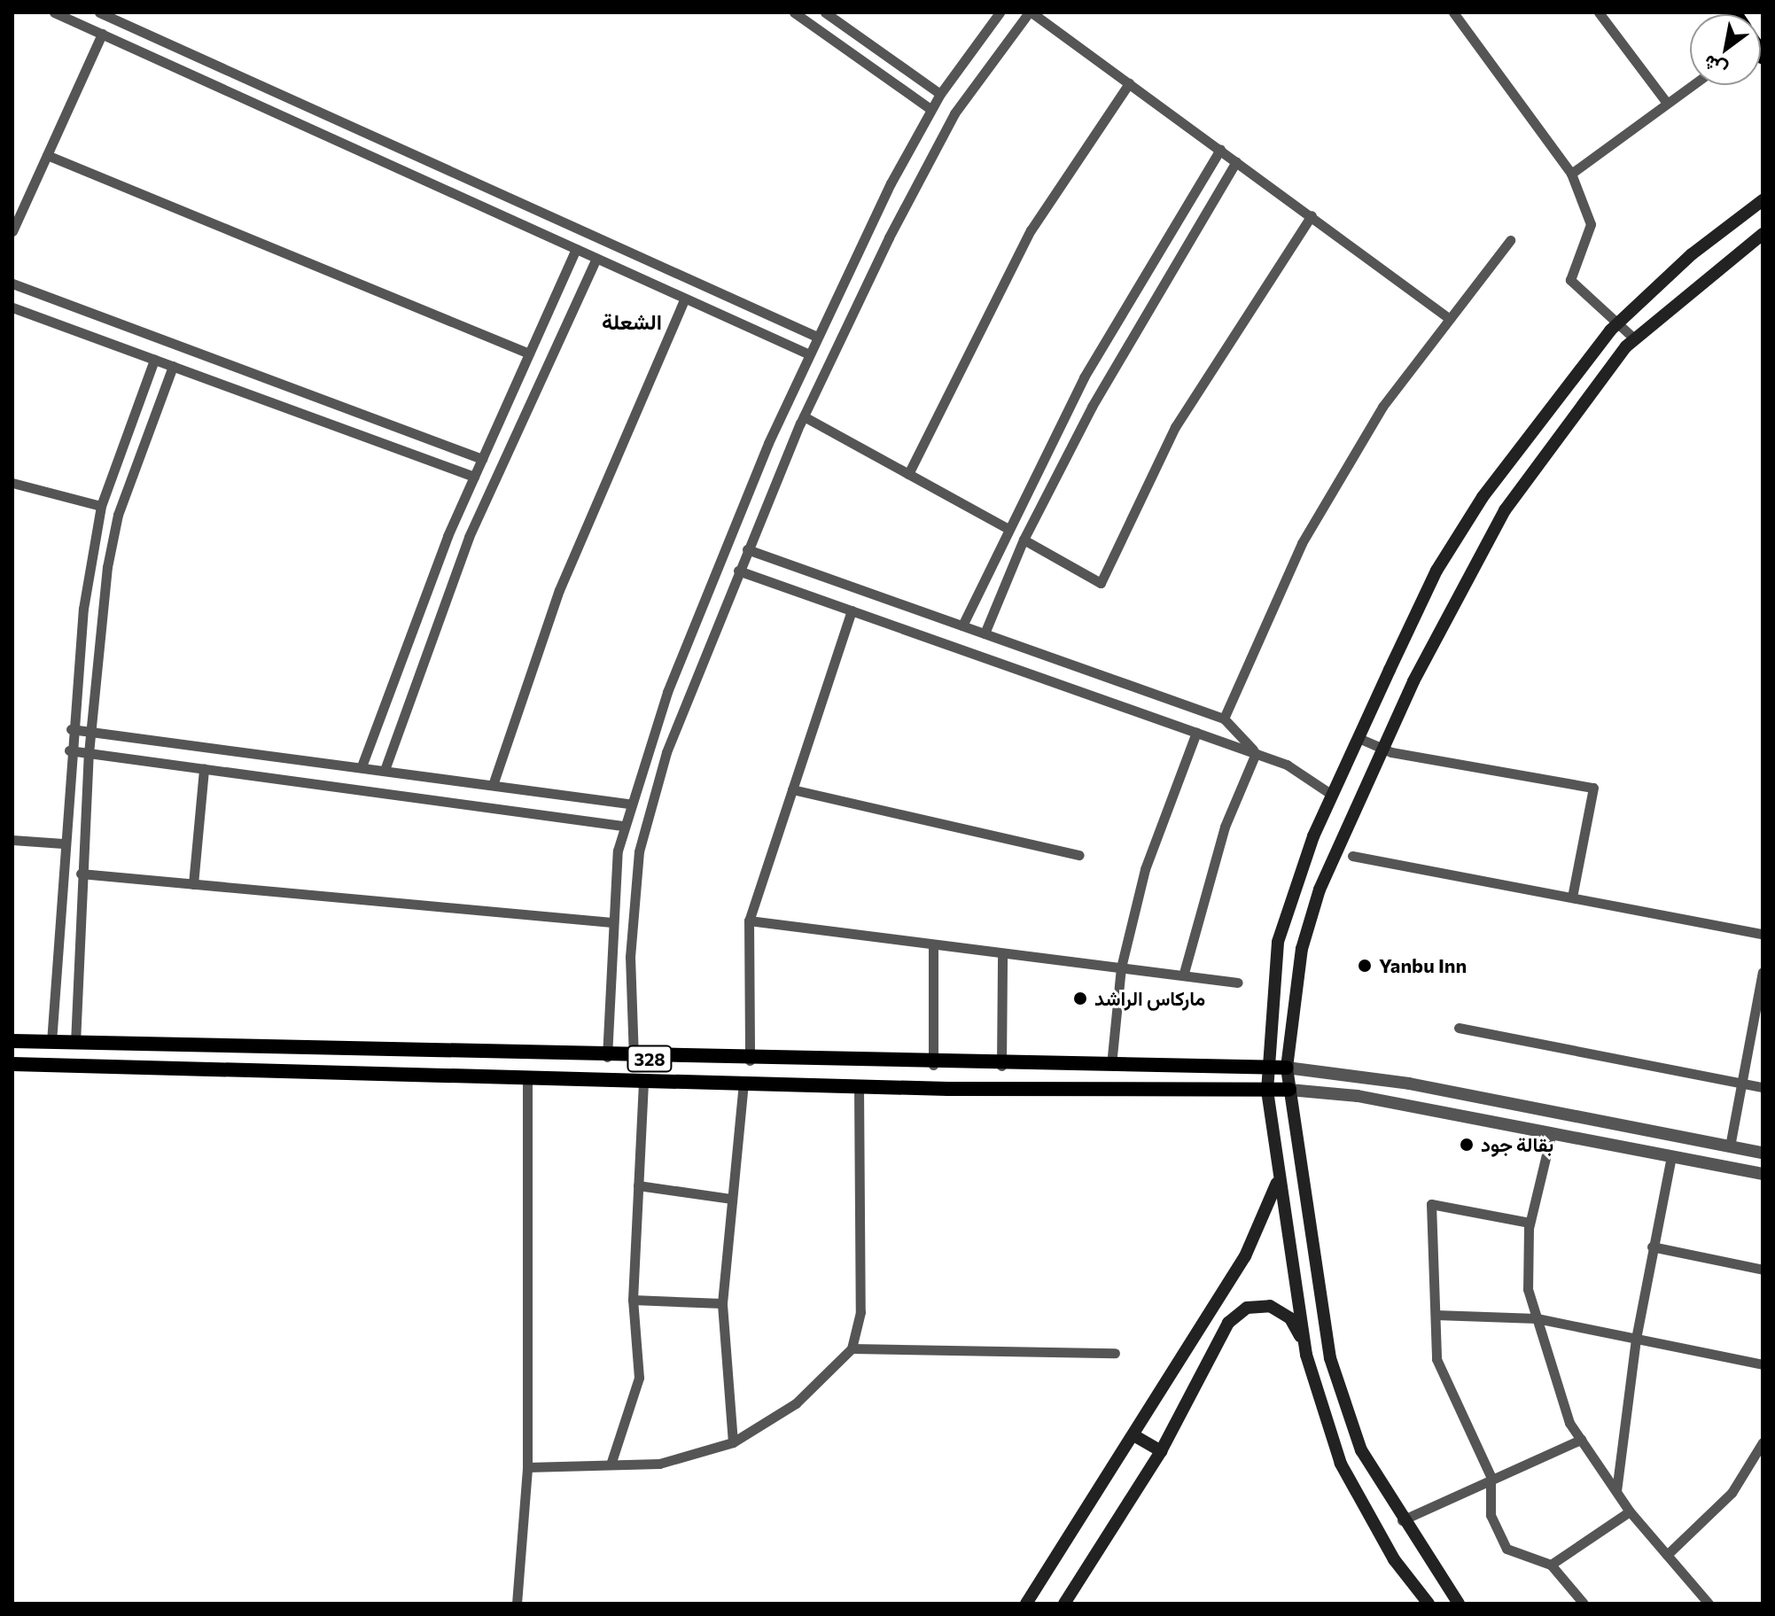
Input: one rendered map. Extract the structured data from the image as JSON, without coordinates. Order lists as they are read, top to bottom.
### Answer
{
  "streets": {
    "main road": ["328"]
  },
  "districts": ["الشعلة"],
  "places": ["Yanbu Inn", "ماركاس الراشد", "بقالة جود"],
  "north": "bottom left"
}
